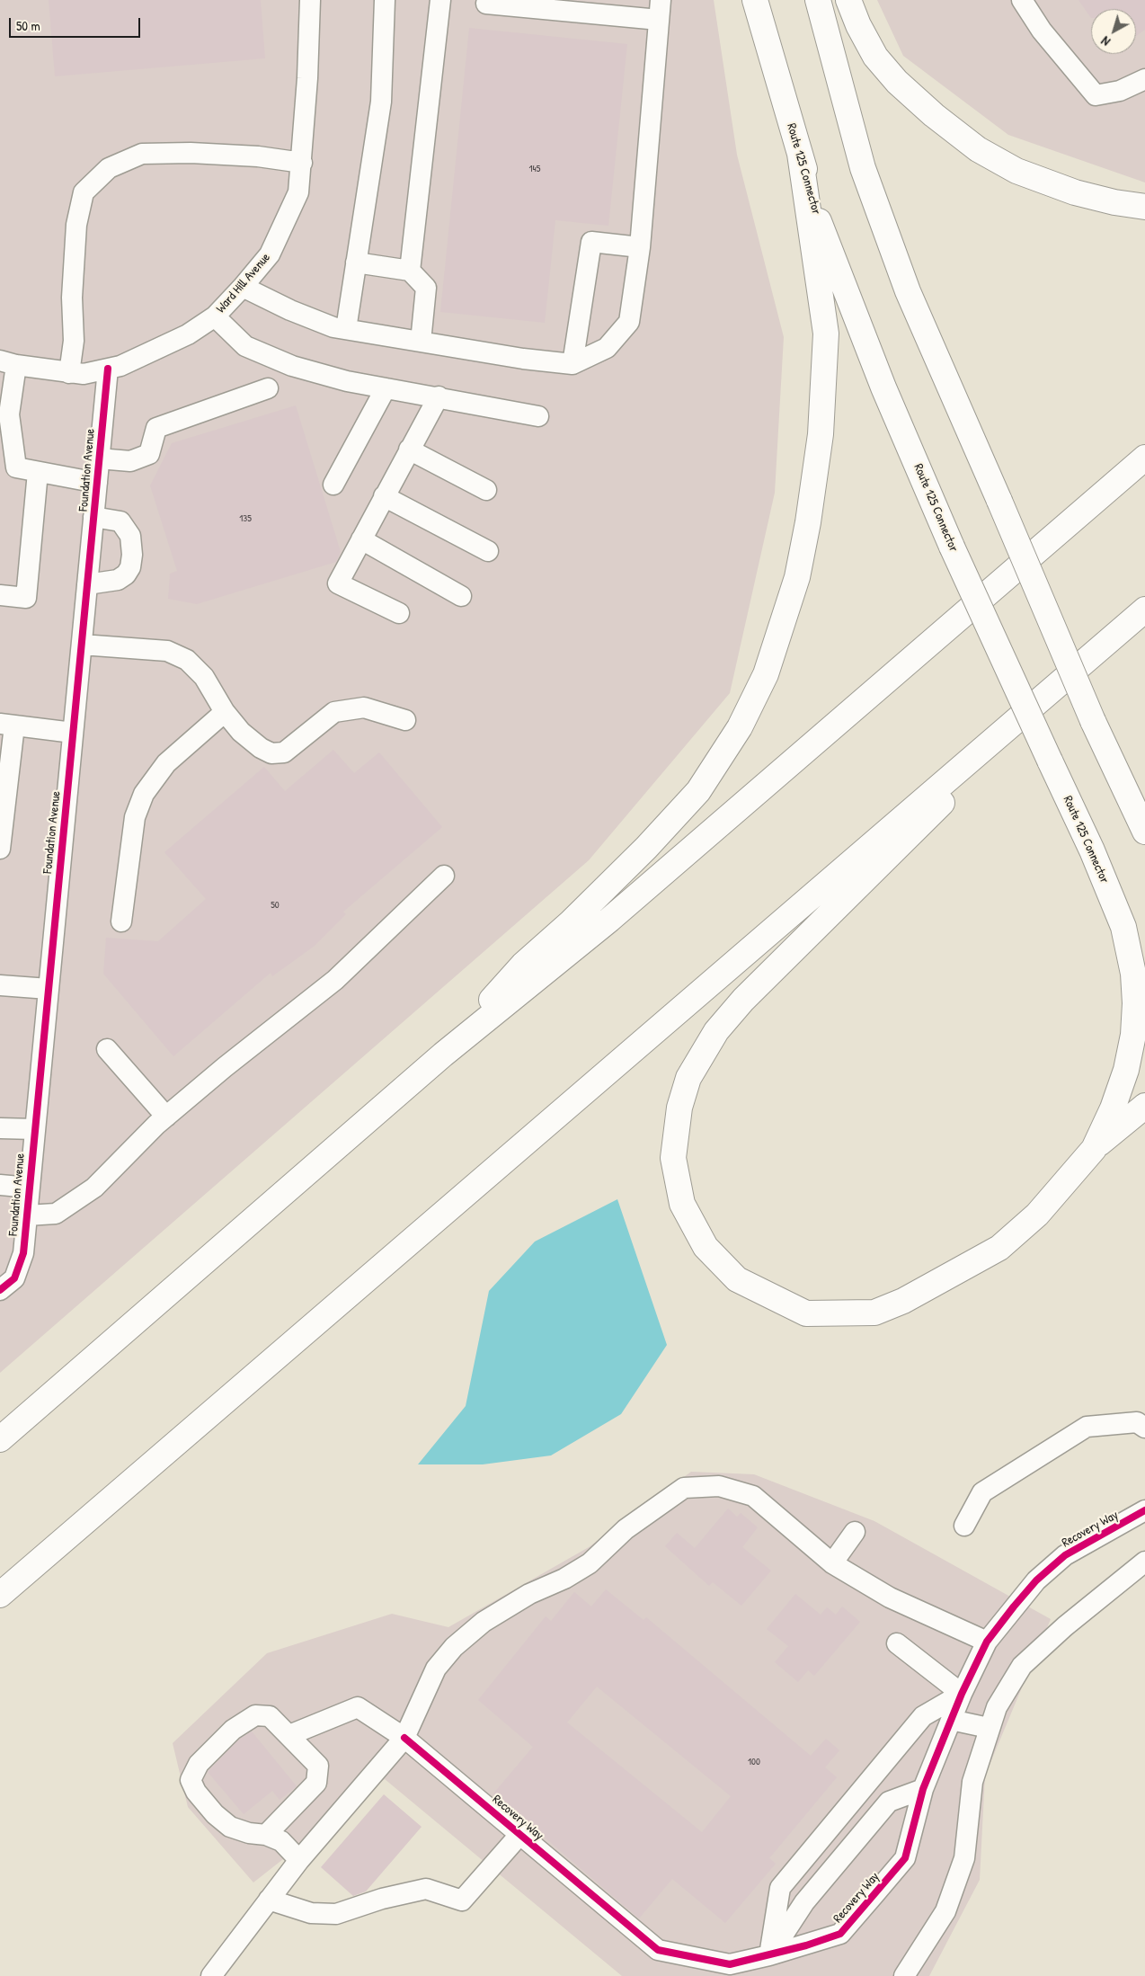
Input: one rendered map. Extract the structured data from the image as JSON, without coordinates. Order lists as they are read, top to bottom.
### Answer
{
  "streets": {
    "highway": ["Route 125 Connector"],
    "street": ["Ward Hill Avenue", "Foundation Avenue", "Recovery Way"]
  },
  "crossings": [
    ["Ward Hill Avenue", "Foundation Avenue"]
  ],
  "house_numbers": [
    "145",
    "135",
    "50",
    "100"
  ],
  "scale_bar": "50 m",
  "north": "bottom left"
}
